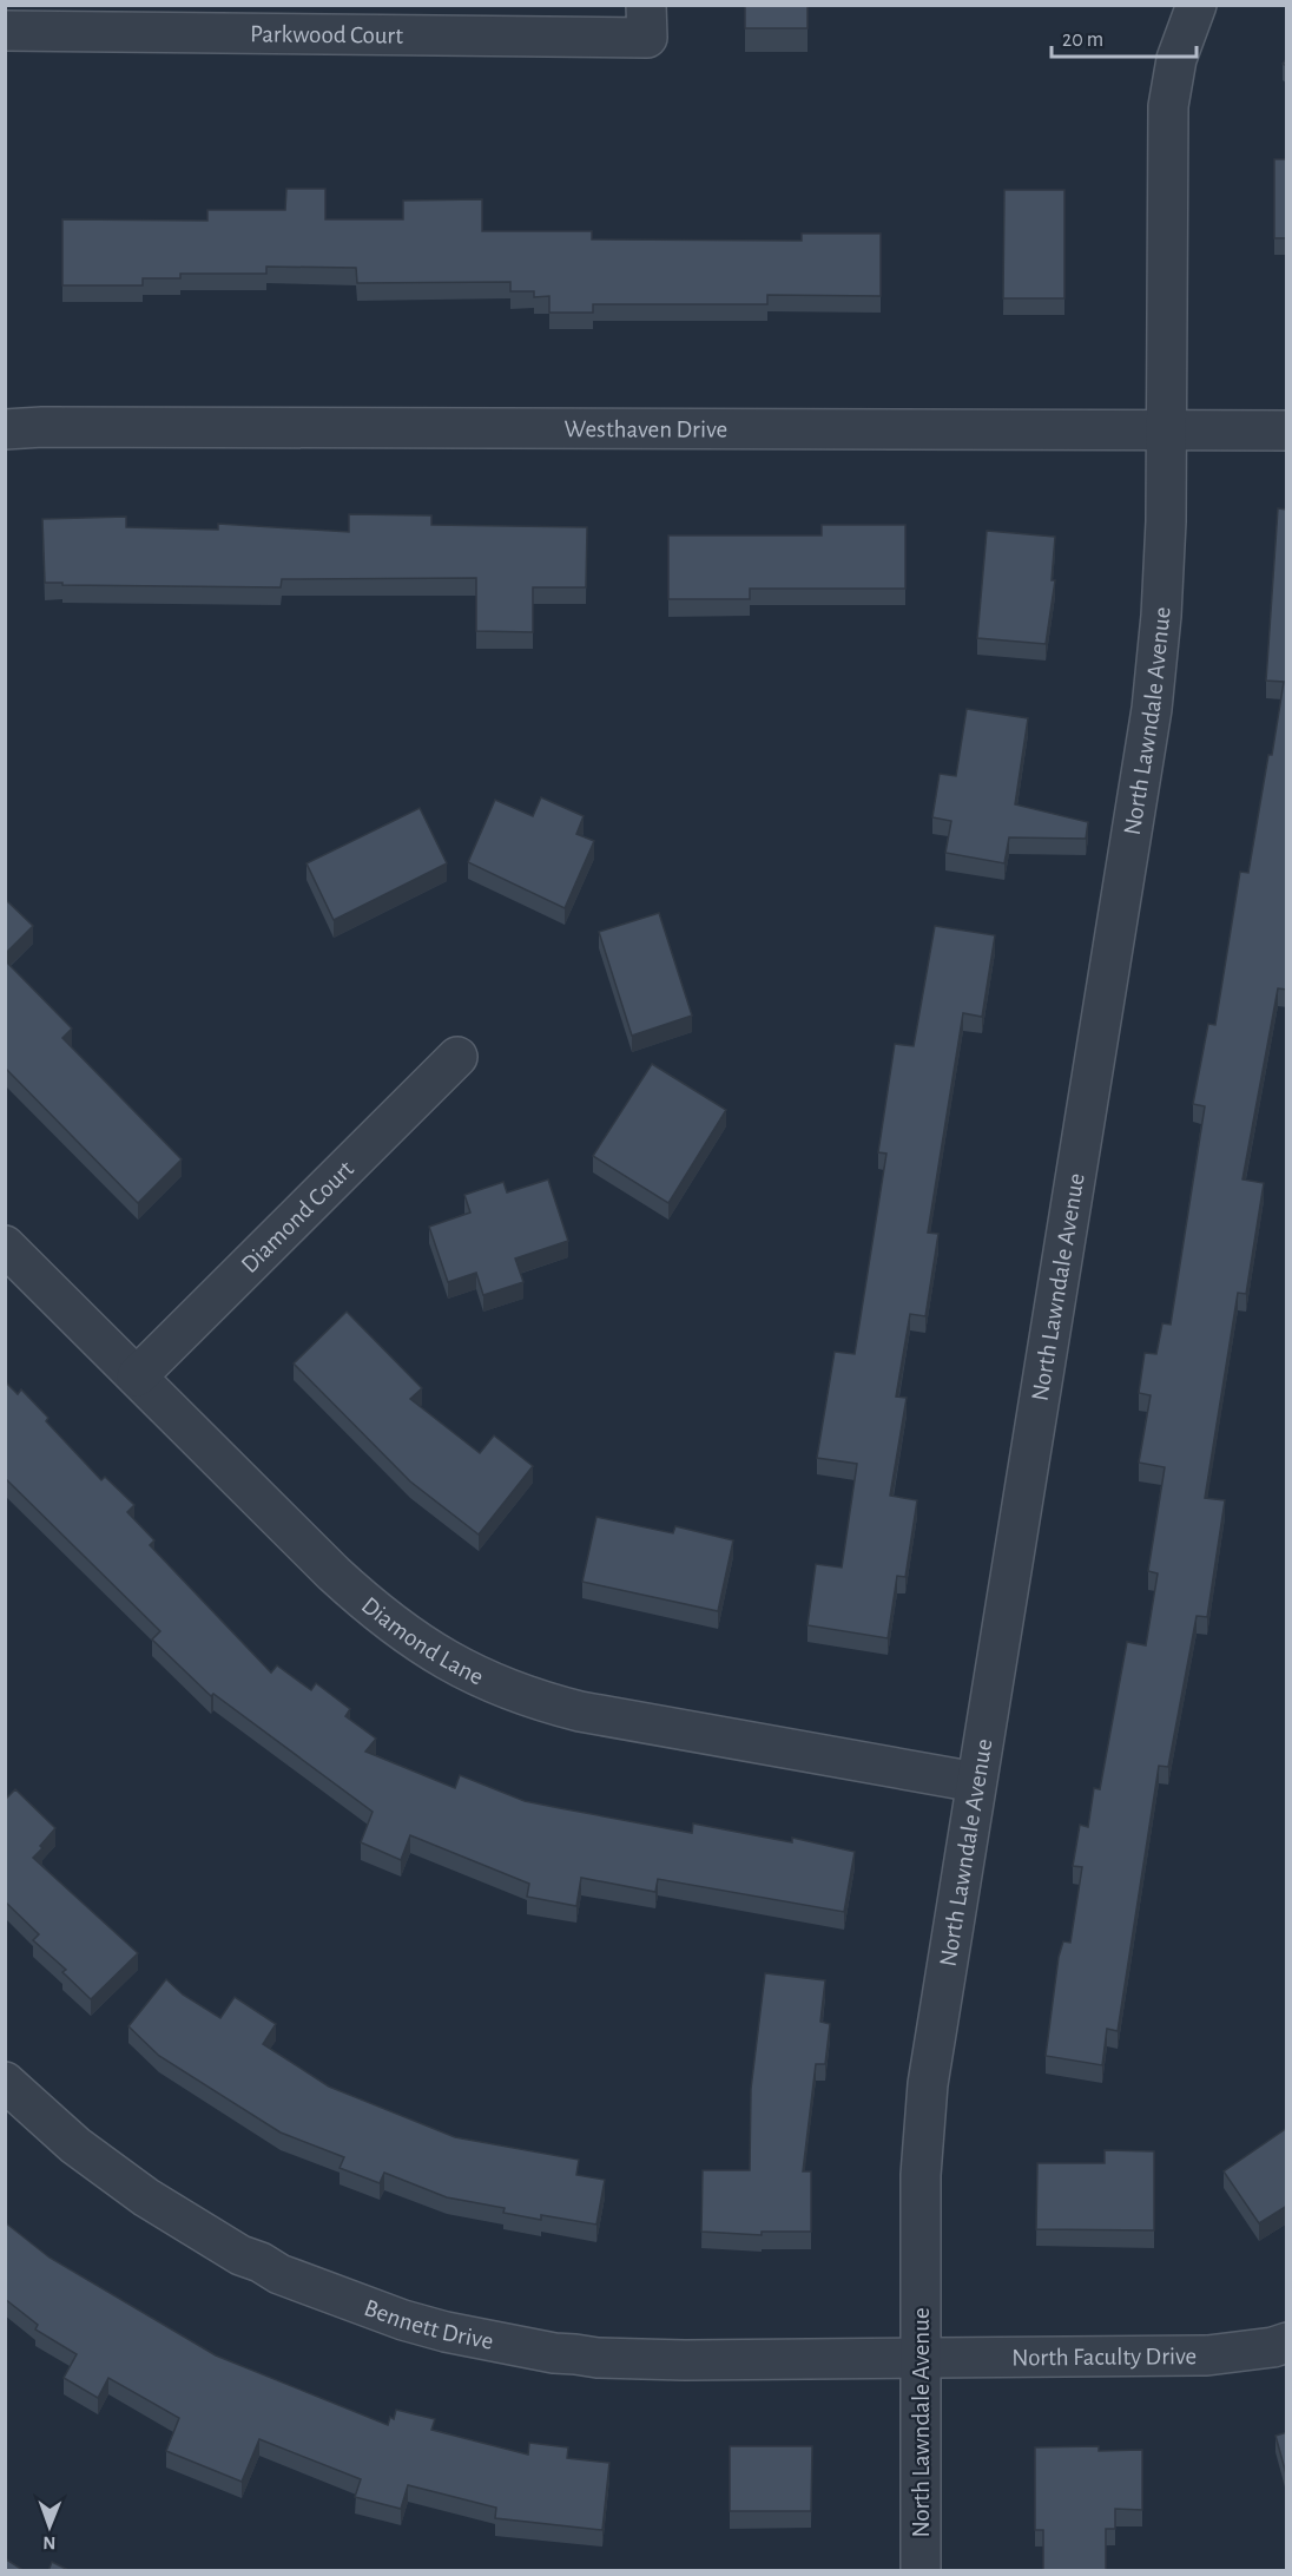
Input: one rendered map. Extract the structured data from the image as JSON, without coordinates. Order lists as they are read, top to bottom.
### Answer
{
  "streets": {
    "street": [
      "Parkwood Court",
      "Westhaven Drive",
      "North Lawndale Avenue",
      "Diamond Court",
      "Diamond Lane",
      "Bennett Drive",
      "North Faculty Drive"
    ]
  },
  "crossings": [
    ["Westhaven Drive", "North Lawndale Avenue"],
    ["North Lawndale Avenue", "Diamond Lane"],
    ["North Lawndale Avenue", "Bennett Drive"],
    ["North Lawndale Avenue", "North Faculty Drive"],
    ["Diamond Court", "Diamond Lane"],
    ["Bennett Drive", "North Faculty Drive"]
  ],
  "scale_bar": "20 m",
  "north": "bottom"
}
